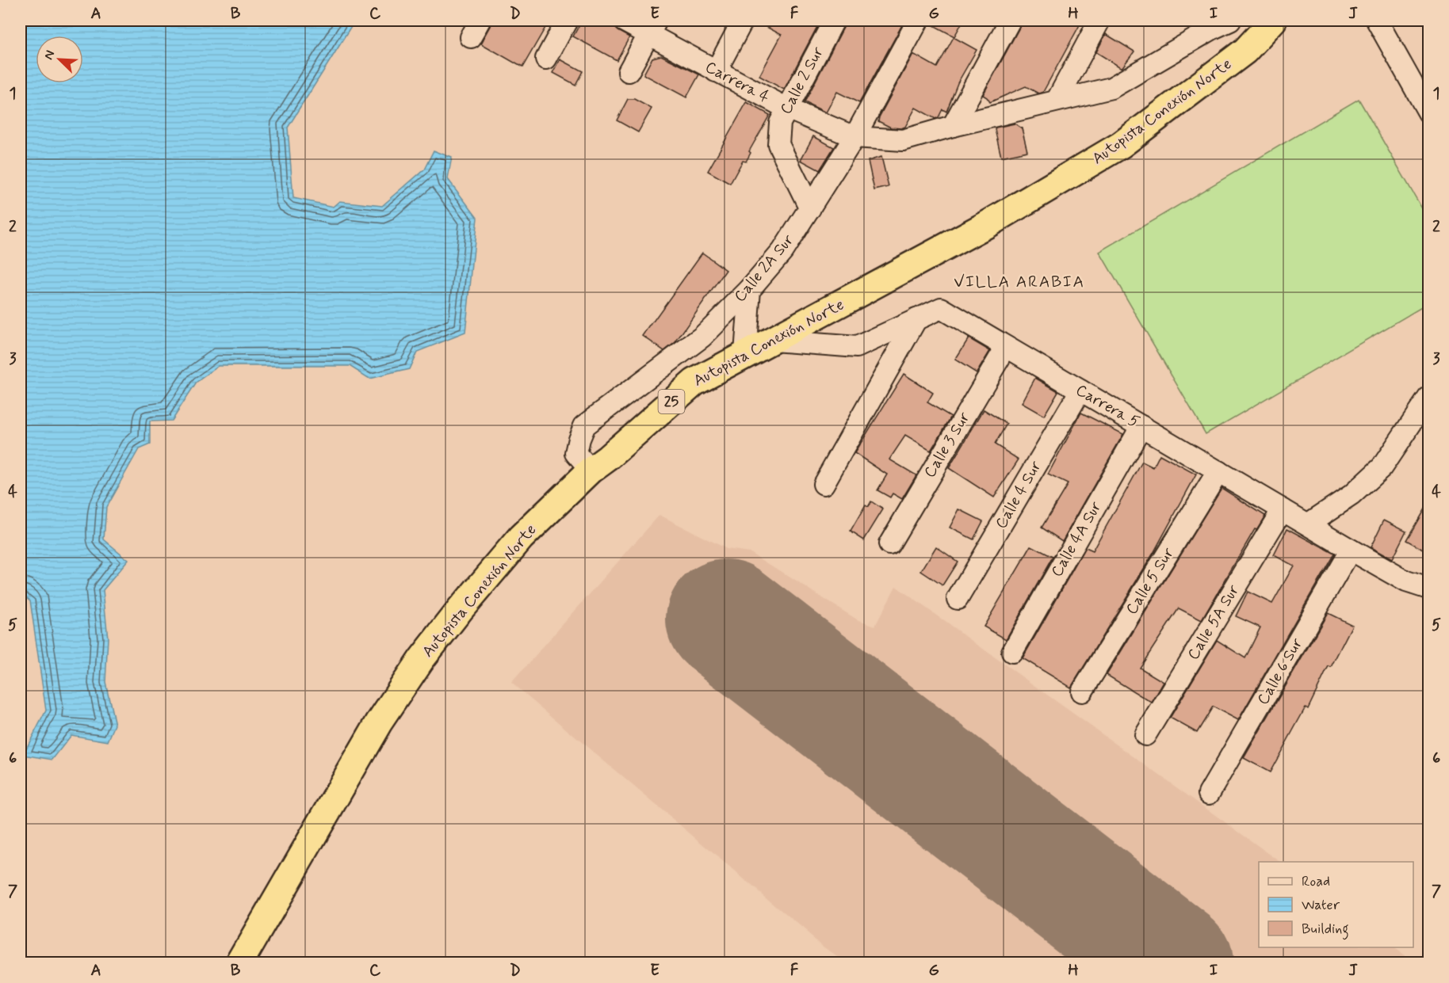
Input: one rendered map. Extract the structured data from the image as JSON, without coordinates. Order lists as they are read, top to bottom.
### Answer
{
  "streets": {
    "highway": ["Autopista Conexión Norte", "25"],
    "street": [
      "Calle 2 Sur",
      "Carrera 4",
      "Calle 2A Sur",
      "Carrera 5",
      "Calle 3 Sur",
      "Calle 4 Sur",
      "Calle 4A Sur",
      "Calle 5 Sur",
      "Calle 5A Sur",
      "Calle 6 Sur"
    ]
  },
  "crossings": [
    ["Calle 2 Sur", "Carrera 4"],
    ["Calle 2 Sur", "Calle 2A Sur"],
    ["Carrera 4", "Calle 2A Sur"],
    ["Autopista Conexión Norte", "Calle 2A Sur"],
    ["Autopista Conexión Norte", "Carrera 5"],
    ["Carrera 5", "Calle 3 Sur"],
    ["Carrera 5", "Calle 4 Sur"],
    ["Carrera 5", "Calle 4A Sur"],
    ["Carrera 5", "Calle 5 Sur"],
    ["Carrera 5", "Calle 5A Sur"],
    ["Carrera 5", "Calle 6 Sur"]
  ],
  "districts": ["VILLA ARABIA"],
  "legend": ["Road", "Water", "Building"],
  "north": "top left",
  "grid": {
    "columns": [
      "A",
      "B",
      "C",
      "D",
      "E",
      "F",
      "G",
      "H",
      "I",
      "J"
    ],
    "rows": [
      "1",
      "2",
      "3",
      "4",
      "5",
      "6",
      "7"
    ]
  }
}
